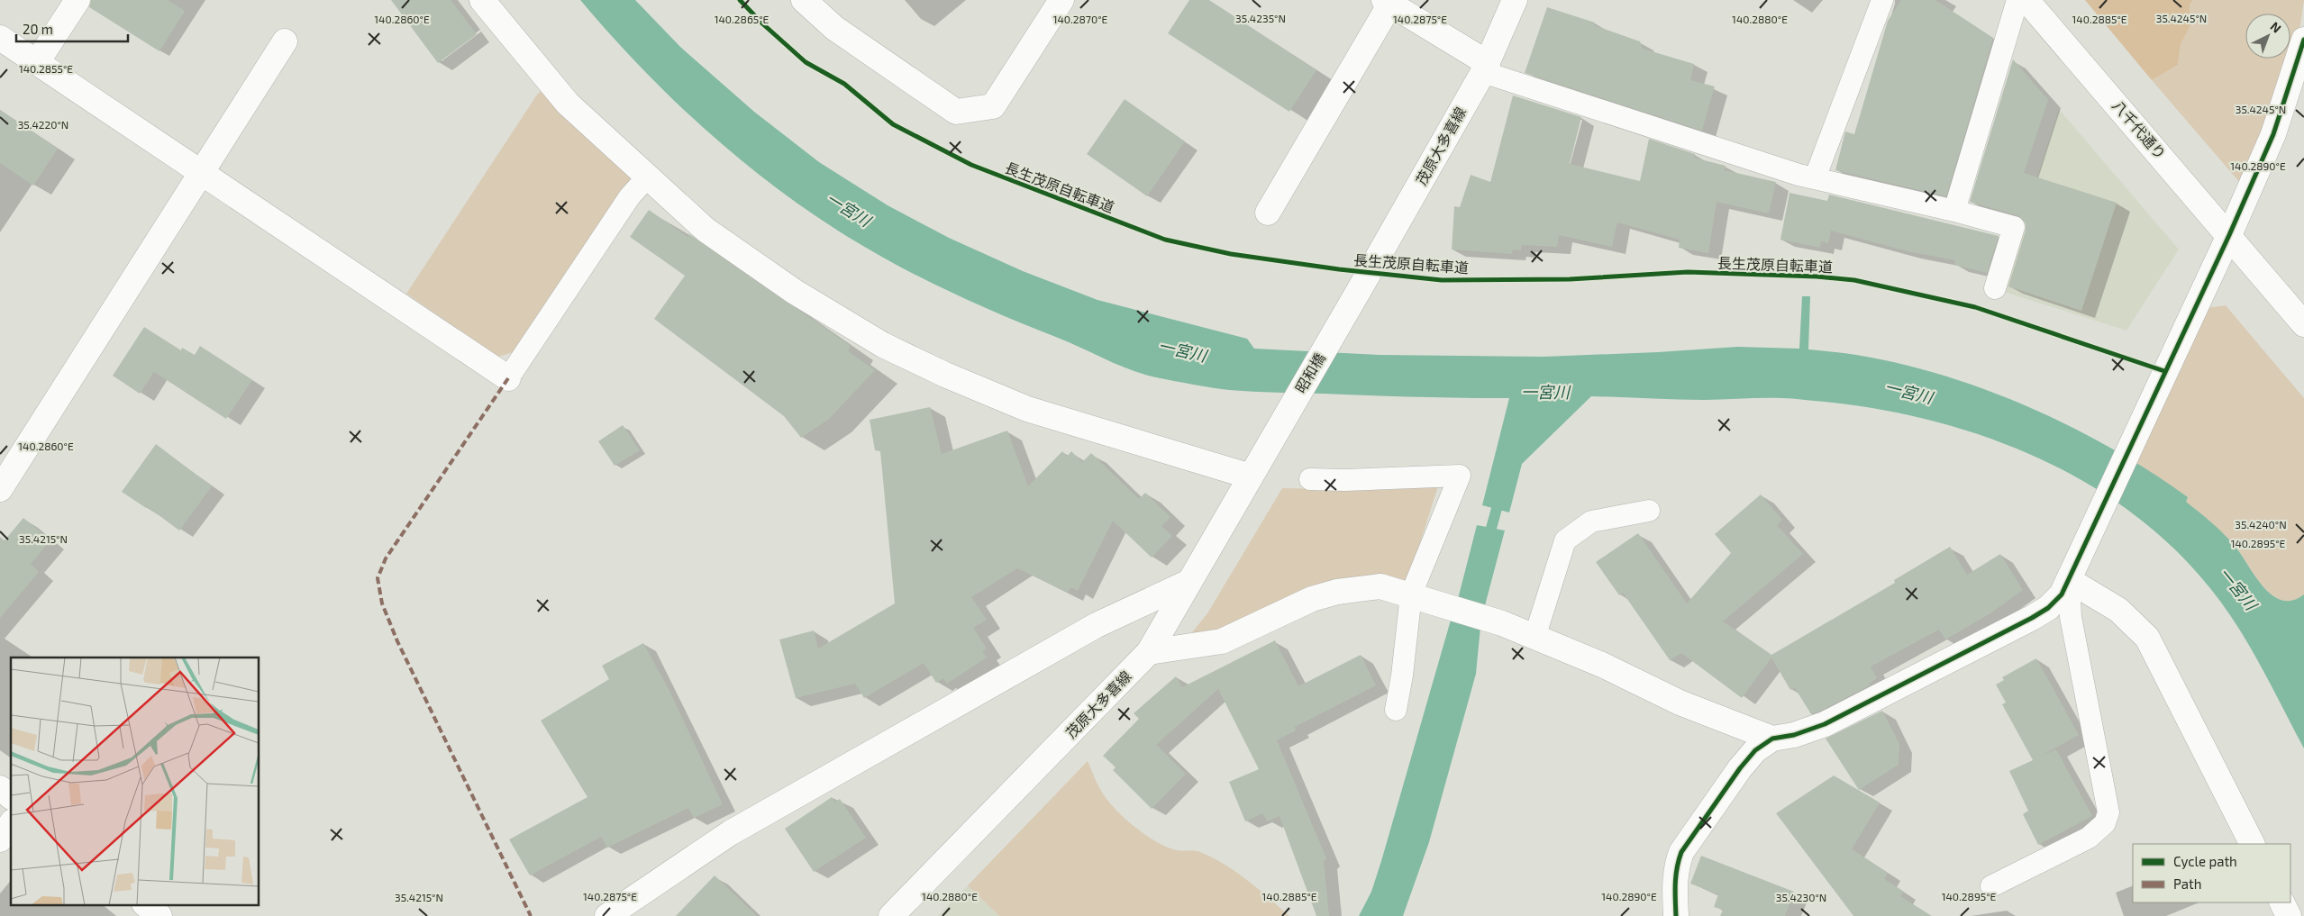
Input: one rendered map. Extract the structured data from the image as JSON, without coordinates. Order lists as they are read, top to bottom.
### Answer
{
  "streets": {
    "street": ["八千代通り", "茂原大多喜線", "昭和橋"],
    "cycle path": ["長生茂原自転車道"]
  },
  "crossings": [
    ["茂原大多喜線", "昭和橋"]
  ],
  "water": ["一宮川"],
  "legend": ["Cycle path", "Path"],
  "scale_bar": "20 m",
  "north": "top right",
  "coordinates": [
    "35.4235°N",
    "35.4245°N",
    "140.2860°E",
    "140.2865°E",
    "140.2870°E",
    "140.2875°E",
    "140.2880°E",
    "140.2885°E",
    "140.2855°E",
    "35.4220°N",
    "140.2890°E",
    "35.4240°N",
    "35.4215°N",
    "140.2895°E",
    "35.4230°N"
  ]
}
